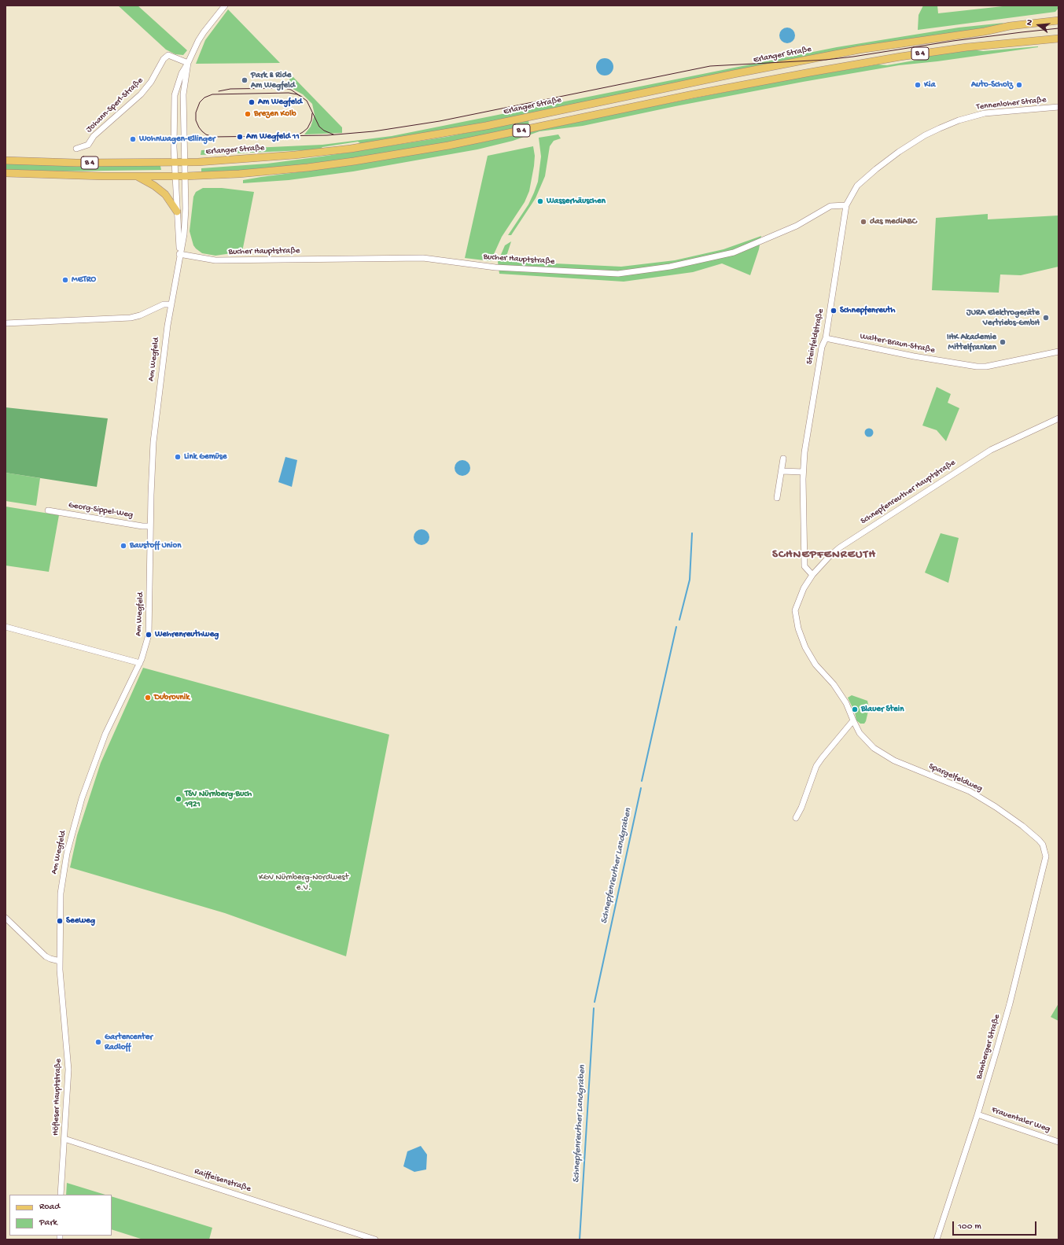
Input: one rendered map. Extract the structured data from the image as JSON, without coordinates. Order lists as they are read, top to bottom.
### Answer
{
  "streets": {
    "main road": ["B 4", "Erlanger Straße"],
    "street": [
      "Tennenloher Straße",
      "Johann-Sperl-Straße",
      "Bucher Hauptstraße",
      "Steinfeldstraße",
      "Walter-Braun-Straße",
      "Am Wegfeld",
      "Schnepfenreuther Hauptstraße",
      "Georg-Sippel-Weg",
      "Spargelfeldweg",
      "Bamberger Straße",
      "Höfleser Hauptstraße",
      "Frauentaler Weg",
      "Raiffeisenstraße"
    ]
  },
  "crossings": [
    ["B 4", "Am Wegfeld"],
    ["Erlanger Straße", "Am Wegfeld"],
    ["Tennenloher Straße", "Steinfeldstraße"],
    ["Bucher Hauptstraße", "Steinfeldstraße"],
    ["Bucher Hauptstraße", "Am Wegfeld"],
    ["Steinfeldstraße", "Walter-Braun-Straße"],
    ["Steinfeldstraße", "Schnepfenreuther Hauptstraße"],
    ["Am Wegfeld", "Georg-Sippel-Weg"],
    ["Am Wegfeld", "Höfleser Hauptstraße"],
    ["Schnepfenreuther Hauptstraße", "Spargelfeldweg"],
    ["Spargelfeldweg", "Bamberger Straße"],
    ["Bamberger Straße", "Frauentaler Weg"],
    ["Höfleser Hauptstraße", "Raiffeisenstraße"]
  ],
  "districts": ["SCHNEPFENREUTH"],
  "water": ["Schnepfenreuther Landgraben"],
  "parks": ["KGV Nürnberg-Nordwest e.V."],
  "places": [
    "Park & Ride Am Wegfeld",
    "Kia",
    "Auto-Scholz",
    "Am Wegfeld",
    "Brezen Kolb",
    "Am Wegfeld 11",
    "Wohnwagen-Ellinger",
    "Wasserhäuschen",
    "das mediABC",
    "METRO",
    "Schnepfenreuth",
    "JURA Elektrogeräte Vertriebs-GmbH",
    "IHK Akademie Mittelfranken",
    "Link Gemüse",
    "Baustoff Union",
    "Wehrenreuthweg",
    "Dubrovnik",
    "Blauer Stein",
    "TSV Nürnberg-Buch 1921",
    "Seeweg",
    "Gartencenter Radloff"
  ],
  "legend": ["Road", "Park"],
  "scale_bar": "100 m",
  "north": "left"
}
